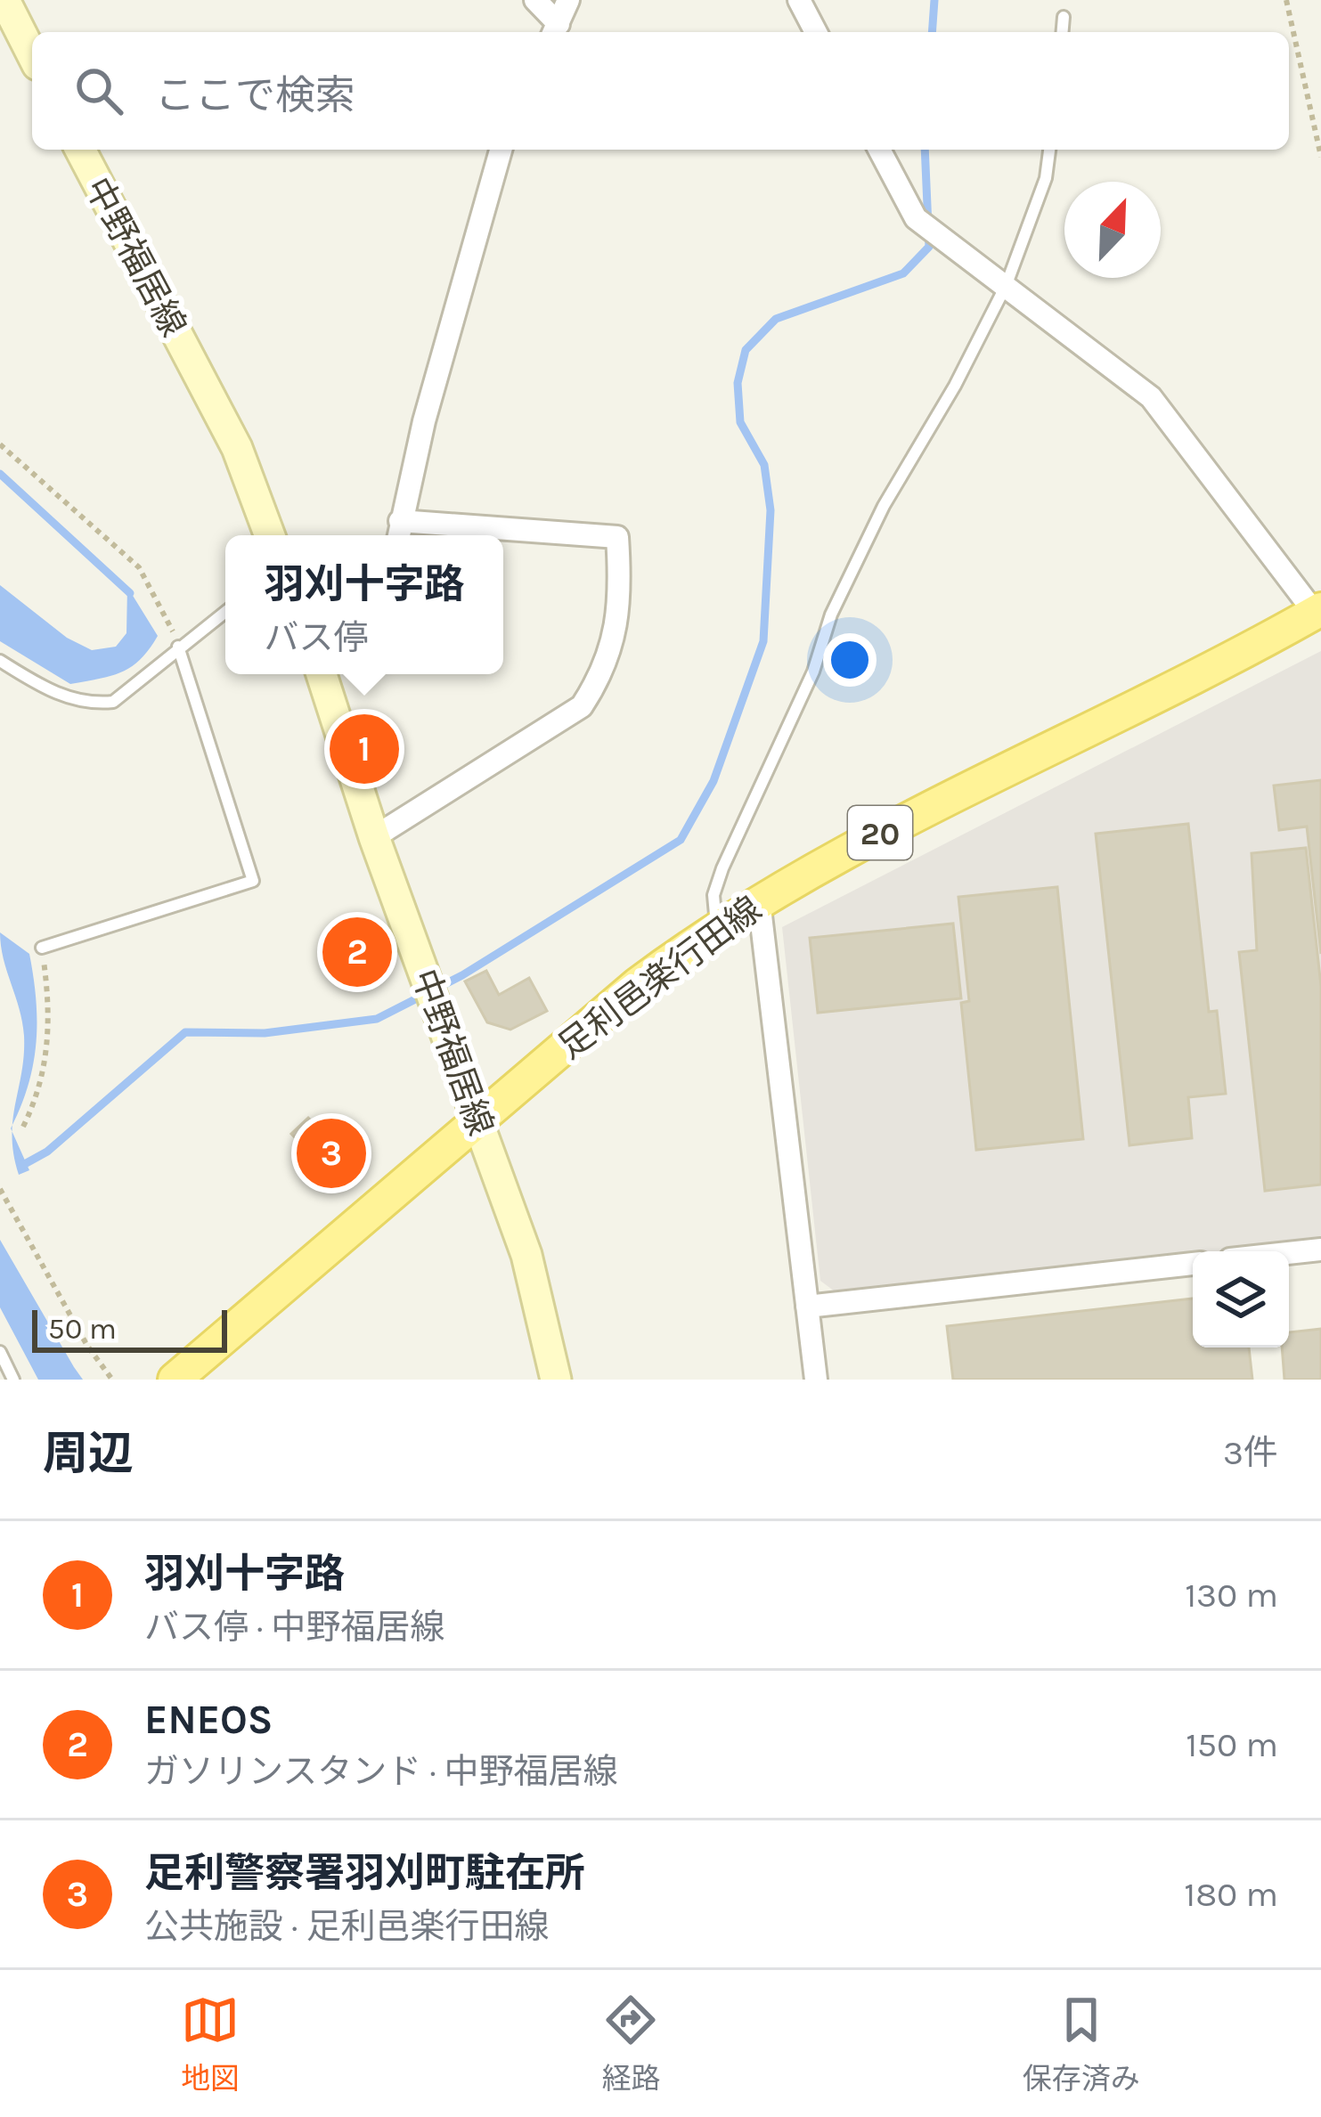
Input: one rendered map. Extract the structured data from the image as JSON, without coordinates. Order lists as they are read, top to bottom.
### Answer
{
  "streets": {
    "main road": ["中野福居線", "20", "足利邑楽行田線"]
  },
  "crossings": [
    ["中野福居線", "足利邑楽行田線"]
  ],
  "scale_bar": "50 m",
  "north": "top right",
  "page": {
    "search": "ここで検索",
    "popup": ["羽刈十字路", "バス停"],
    "pins": ["1", "2", "3"],
    "scale": "50 m",
    "heading": ["周辺", "3件"],
    "list": [
      {
        "mark": "1",
        "name": "羽刈十字路",
        "note": "バス停 · 中野福居線",
        "value": "130 m"
      },
      {
        "mark": "2",
        "name": "ENEOS",
        "note": "ガソリンスタンド · 中野福居線",
        "value": "150 m"
      },
      {
        "mark": "3",
        "name": "足利警察署羽刈町駐在所",
        "note": "公共施設 · 足利邑楽行田線",
        "value": "180 m"
      }
    ],
    "nav": ["地図", "経路", "保存済み"]
  }
}
